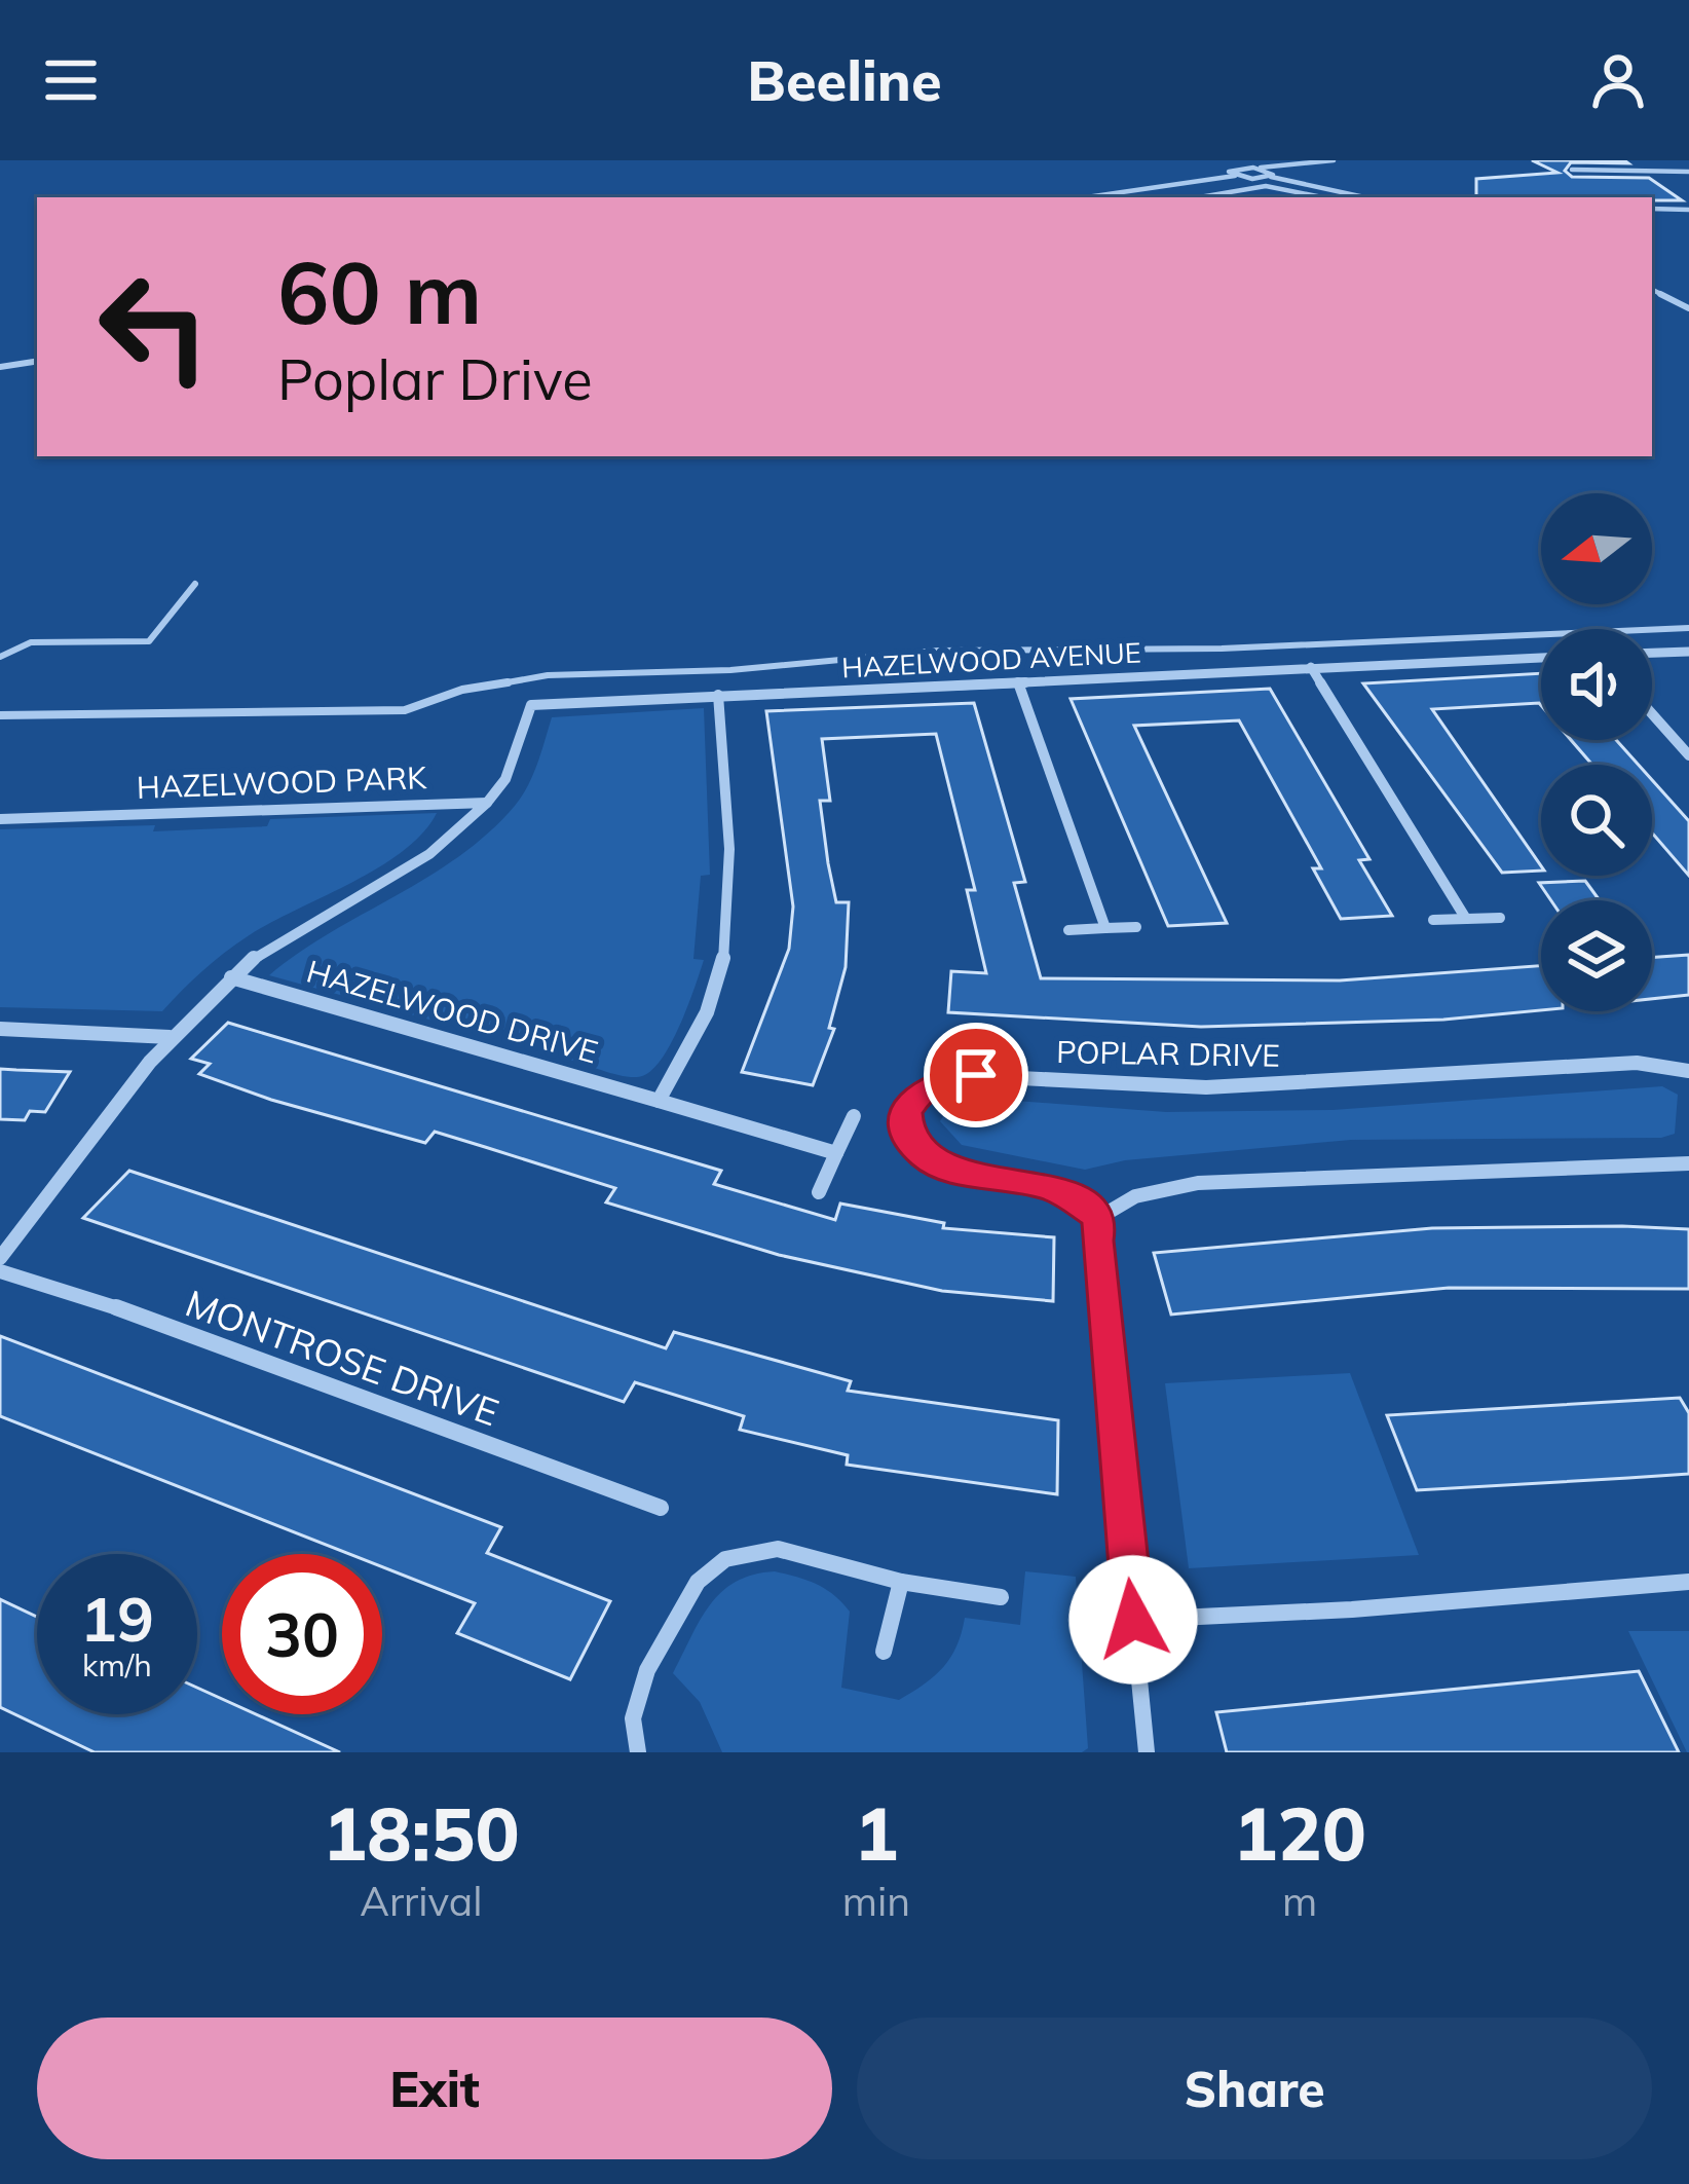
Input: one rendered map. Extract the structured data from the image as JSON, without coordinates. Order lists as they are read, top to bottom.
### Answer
{
  "streets": {
    "street": [
      "HAZELWOOD AVENUE",
      "HAZELWOOD PARK",
      "HAZELWOOD DRIVE",
      "POPLAR DRIVE",
      "MONTROSE DRIVE"
    ]
  },
  "crossings": [
    ["HAZELWOOD AVENUE", "HAZELWOOD PARK"],
    ["HAZELWOOD PARK", "HAZELWOOD DRIVE"]
  ],
  "north": "left",
  "page": {
    "header": "Beeline",
    "turn": ["60 m", "Poplar Drive"],
    "speed": "19 km/h",
    "limit": "30",
    "eta": [
      "18:50",
      "Arrival",
      "1",
      "min",
      "120",
      "m"
    ],
    "buttons": ["Exit", "Share"]
  }
}
